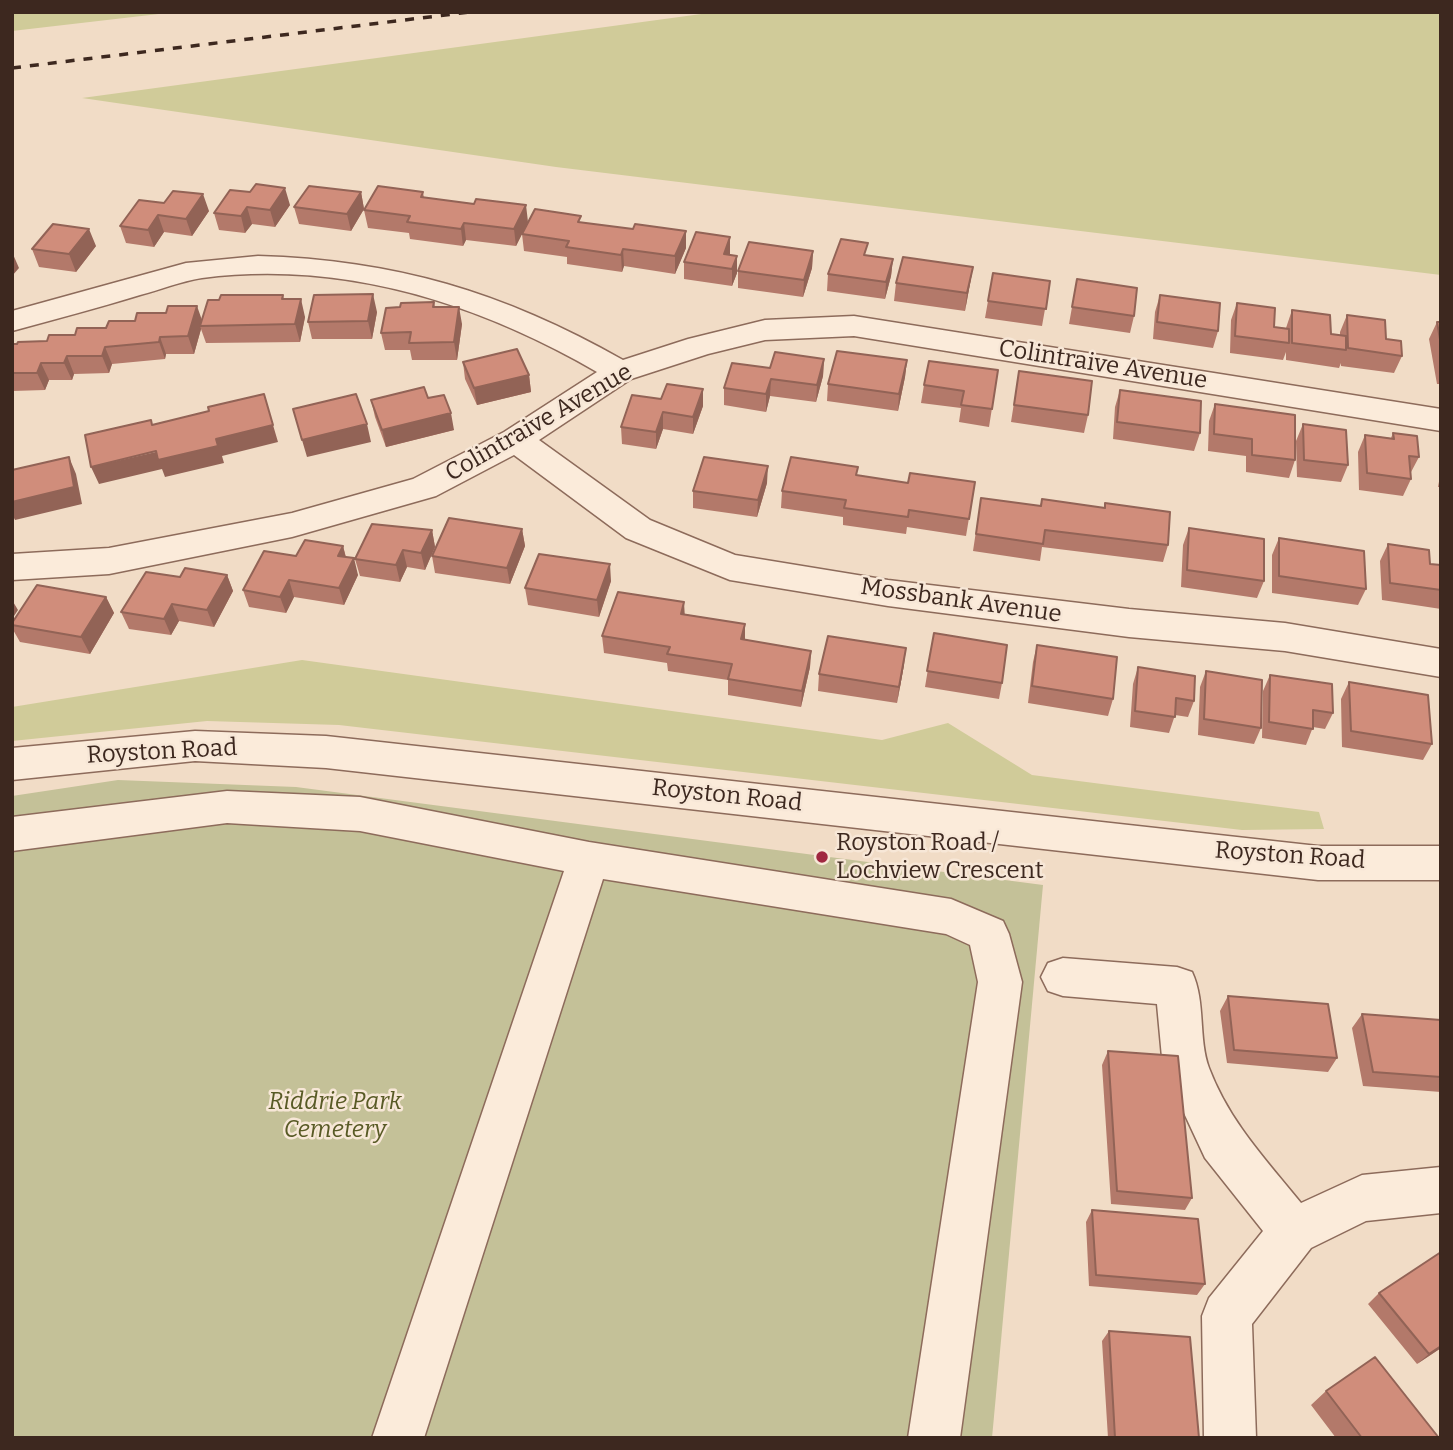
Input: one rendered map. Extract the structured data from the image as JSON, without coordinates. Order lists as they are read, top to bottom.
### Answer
{
  "streets": {
    "street": ["Colintraive Avenue", "Mossbank Avenue", "Royston Road"]
  },
  "crossings": [
    ["Colintraive Avenue", "Mossbank Avenue"]
  ],
  "parks": ["Riddrie Park Cemetery"],
  "places": ["Royston Road / Lochview Crescent"]
}
